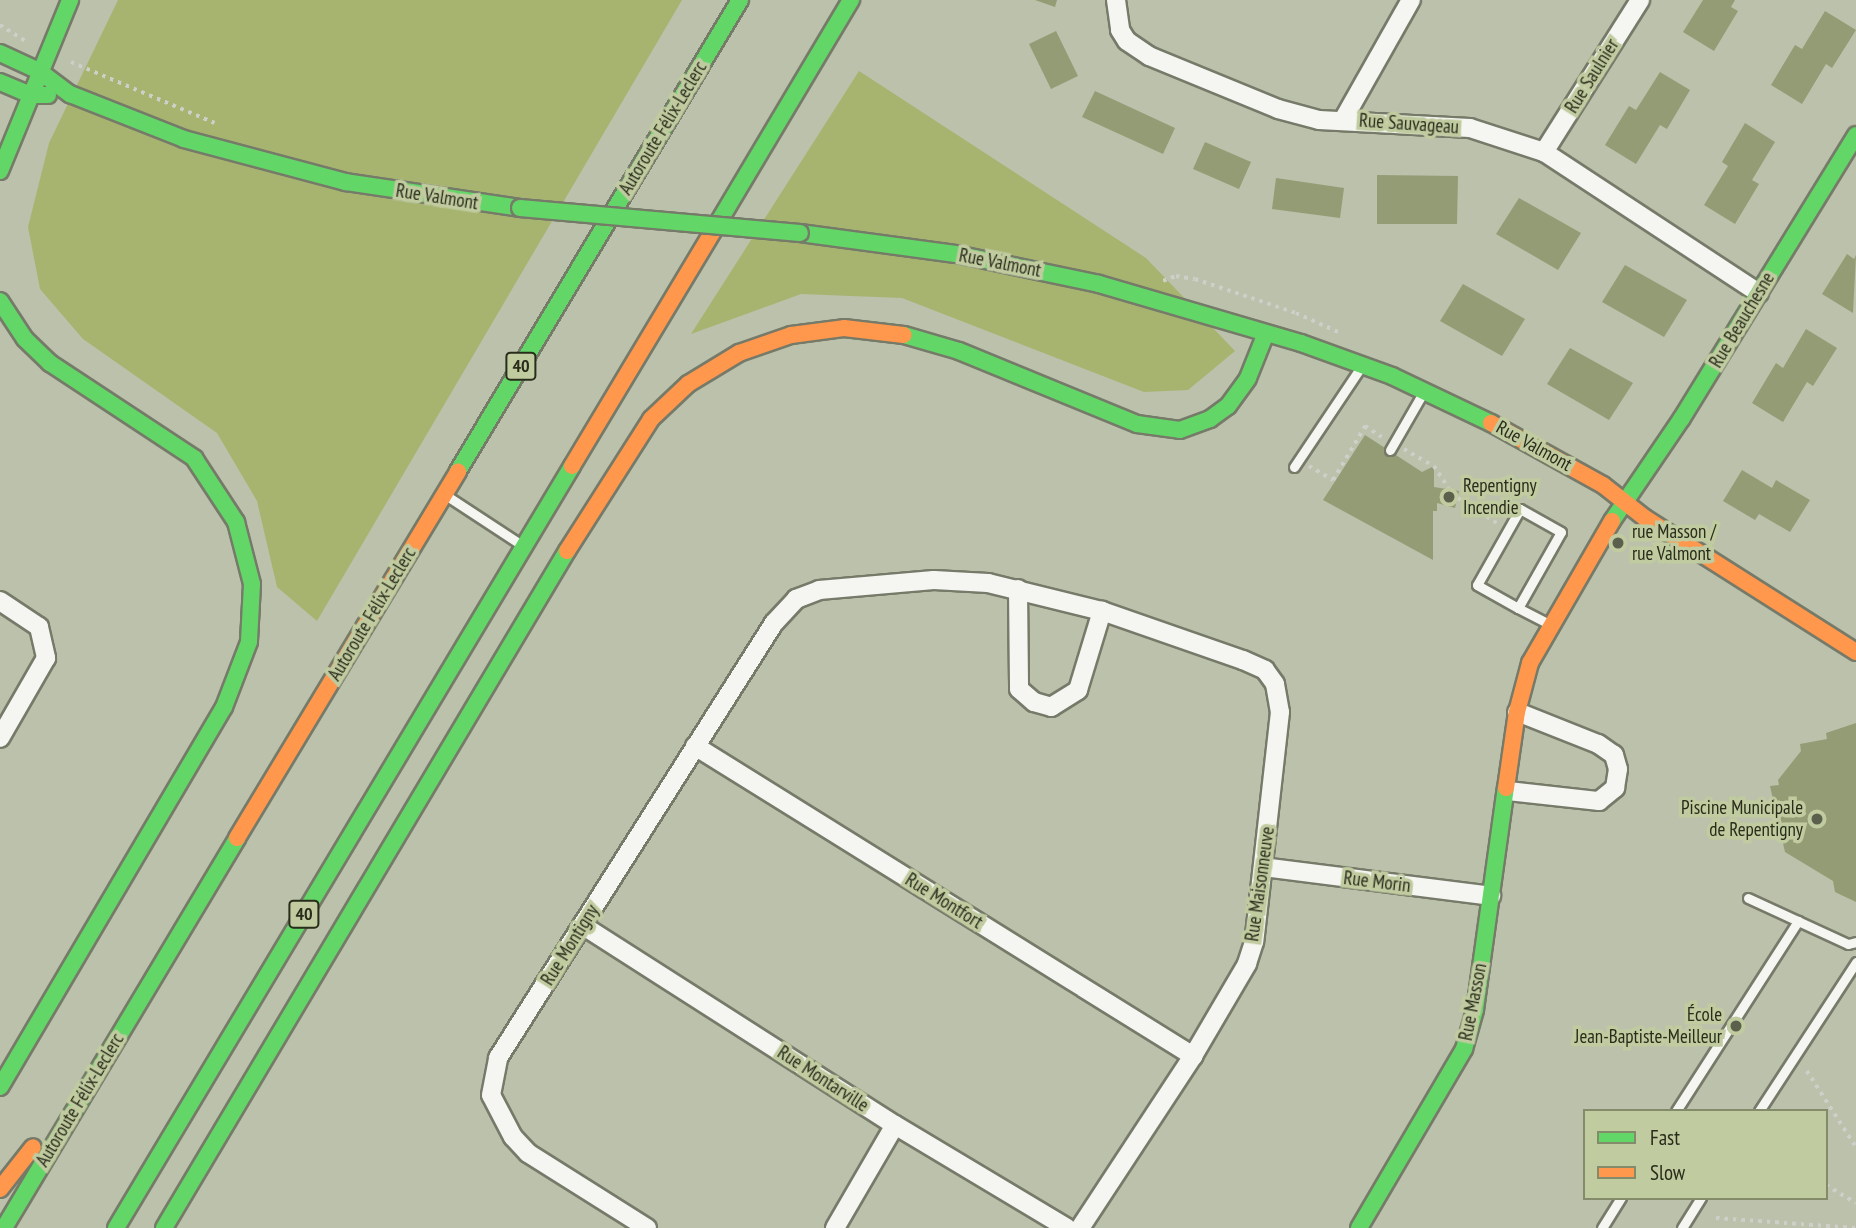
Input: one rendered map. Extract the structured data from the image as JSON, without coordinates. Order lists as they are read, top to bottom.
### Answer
{
  "streets": {
    "main road": [
      "Autoroute Félix-Leclerc",
      "Rue Valmont",
      "Rue Beauchesne",
      "40",
      "Rue Masson"
    ],
    "street": [
      "Rue Saulnier",
      "Rue Sauvageau",
      "Rue Morin",
      "Rue Maisonneuve",
      "Rue Montfort",
      "Rue Montigny",
      "Rue Montarville"
    ]
  },
  "crossings": [
    ["Rue Saulnier", "Rue Sauvageau"],
    ["Rue Sauvageau", "Rue Beauchesne"],
    ["Rue Valmont", "Rue Beauchesne"],
    ["Rue Valmont", "Rue Masson"],
    ["Rue Beauchesne", "Rue Masson"],
    ["Rue Morin", "Rue Maisonneuve"],
    ["Rue Morin", "Rue Masson"],
    ["Rue Maisonneuve", "Rue Montfort"],
    ["Rue Maisonneuve", "Rue Montigny"],
    ["Rue Montfort", "Rue Montigny"],
    ["Rue Montigny", "Rue Montarville"]
  ],
  "places": [
    "Repentigny Incendie",
    "rue Masson / rue Valmont",
    "Piscine Municipale de Repentigny",
    "École Jean-Baptiste-Meilleur"
  ],
  "legend": ["Fast", "Slow"]
}
